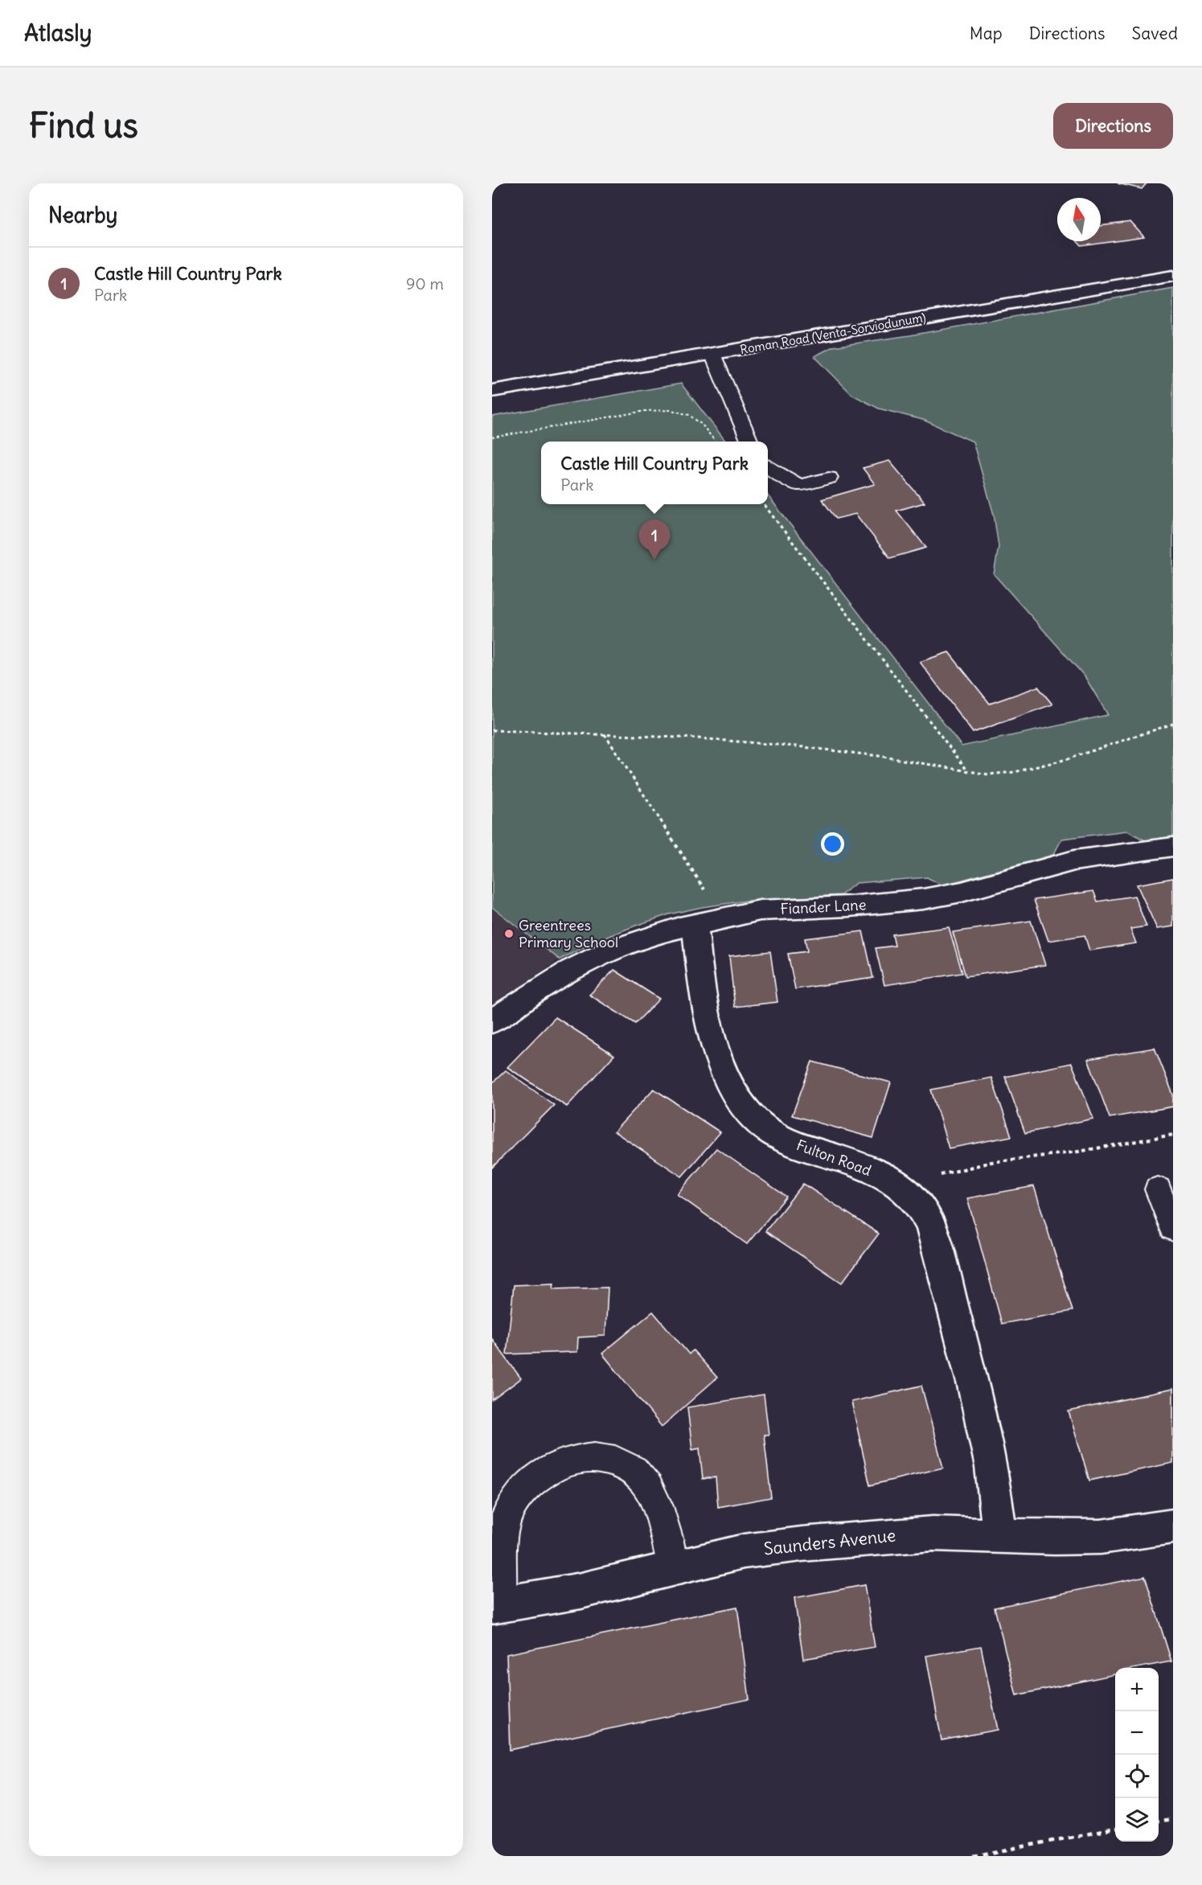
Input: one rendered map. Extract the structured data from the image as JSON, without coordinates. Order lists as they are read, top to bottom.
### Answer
{
  "streets": {
    "street": [
      "Roman Road (Venta-Sorviodunum)",
      "Fiander Lane",
      "Fulton Road",
      "Saunders Avenue"
    ]
  },
  "crossings": [
    ["Fiander Lane", "Fulton Road"],
    ["Fulton Road", "Saunders Avenue"]
  ],
  "places": ["Greentrees Primary School"],
  "north": "top",
  "page": {
    "header": "Atlasly",
    "nav": ["Map", "Directions", "Saved"],
    "buttons": "Directions",
    "title": "Find us",
    "heading": "Nearby",
    "list": [
      {
        "mark": "1",
        "name": "Castle Hill Country Park",
        "note": "Park",
        "value": "90 m"
      }
    ],
    "popup": ["Castle Hill Country Park", "Park"],
    "pins": "1",
    "map_buttons": ["+", "−"]
  }
}
